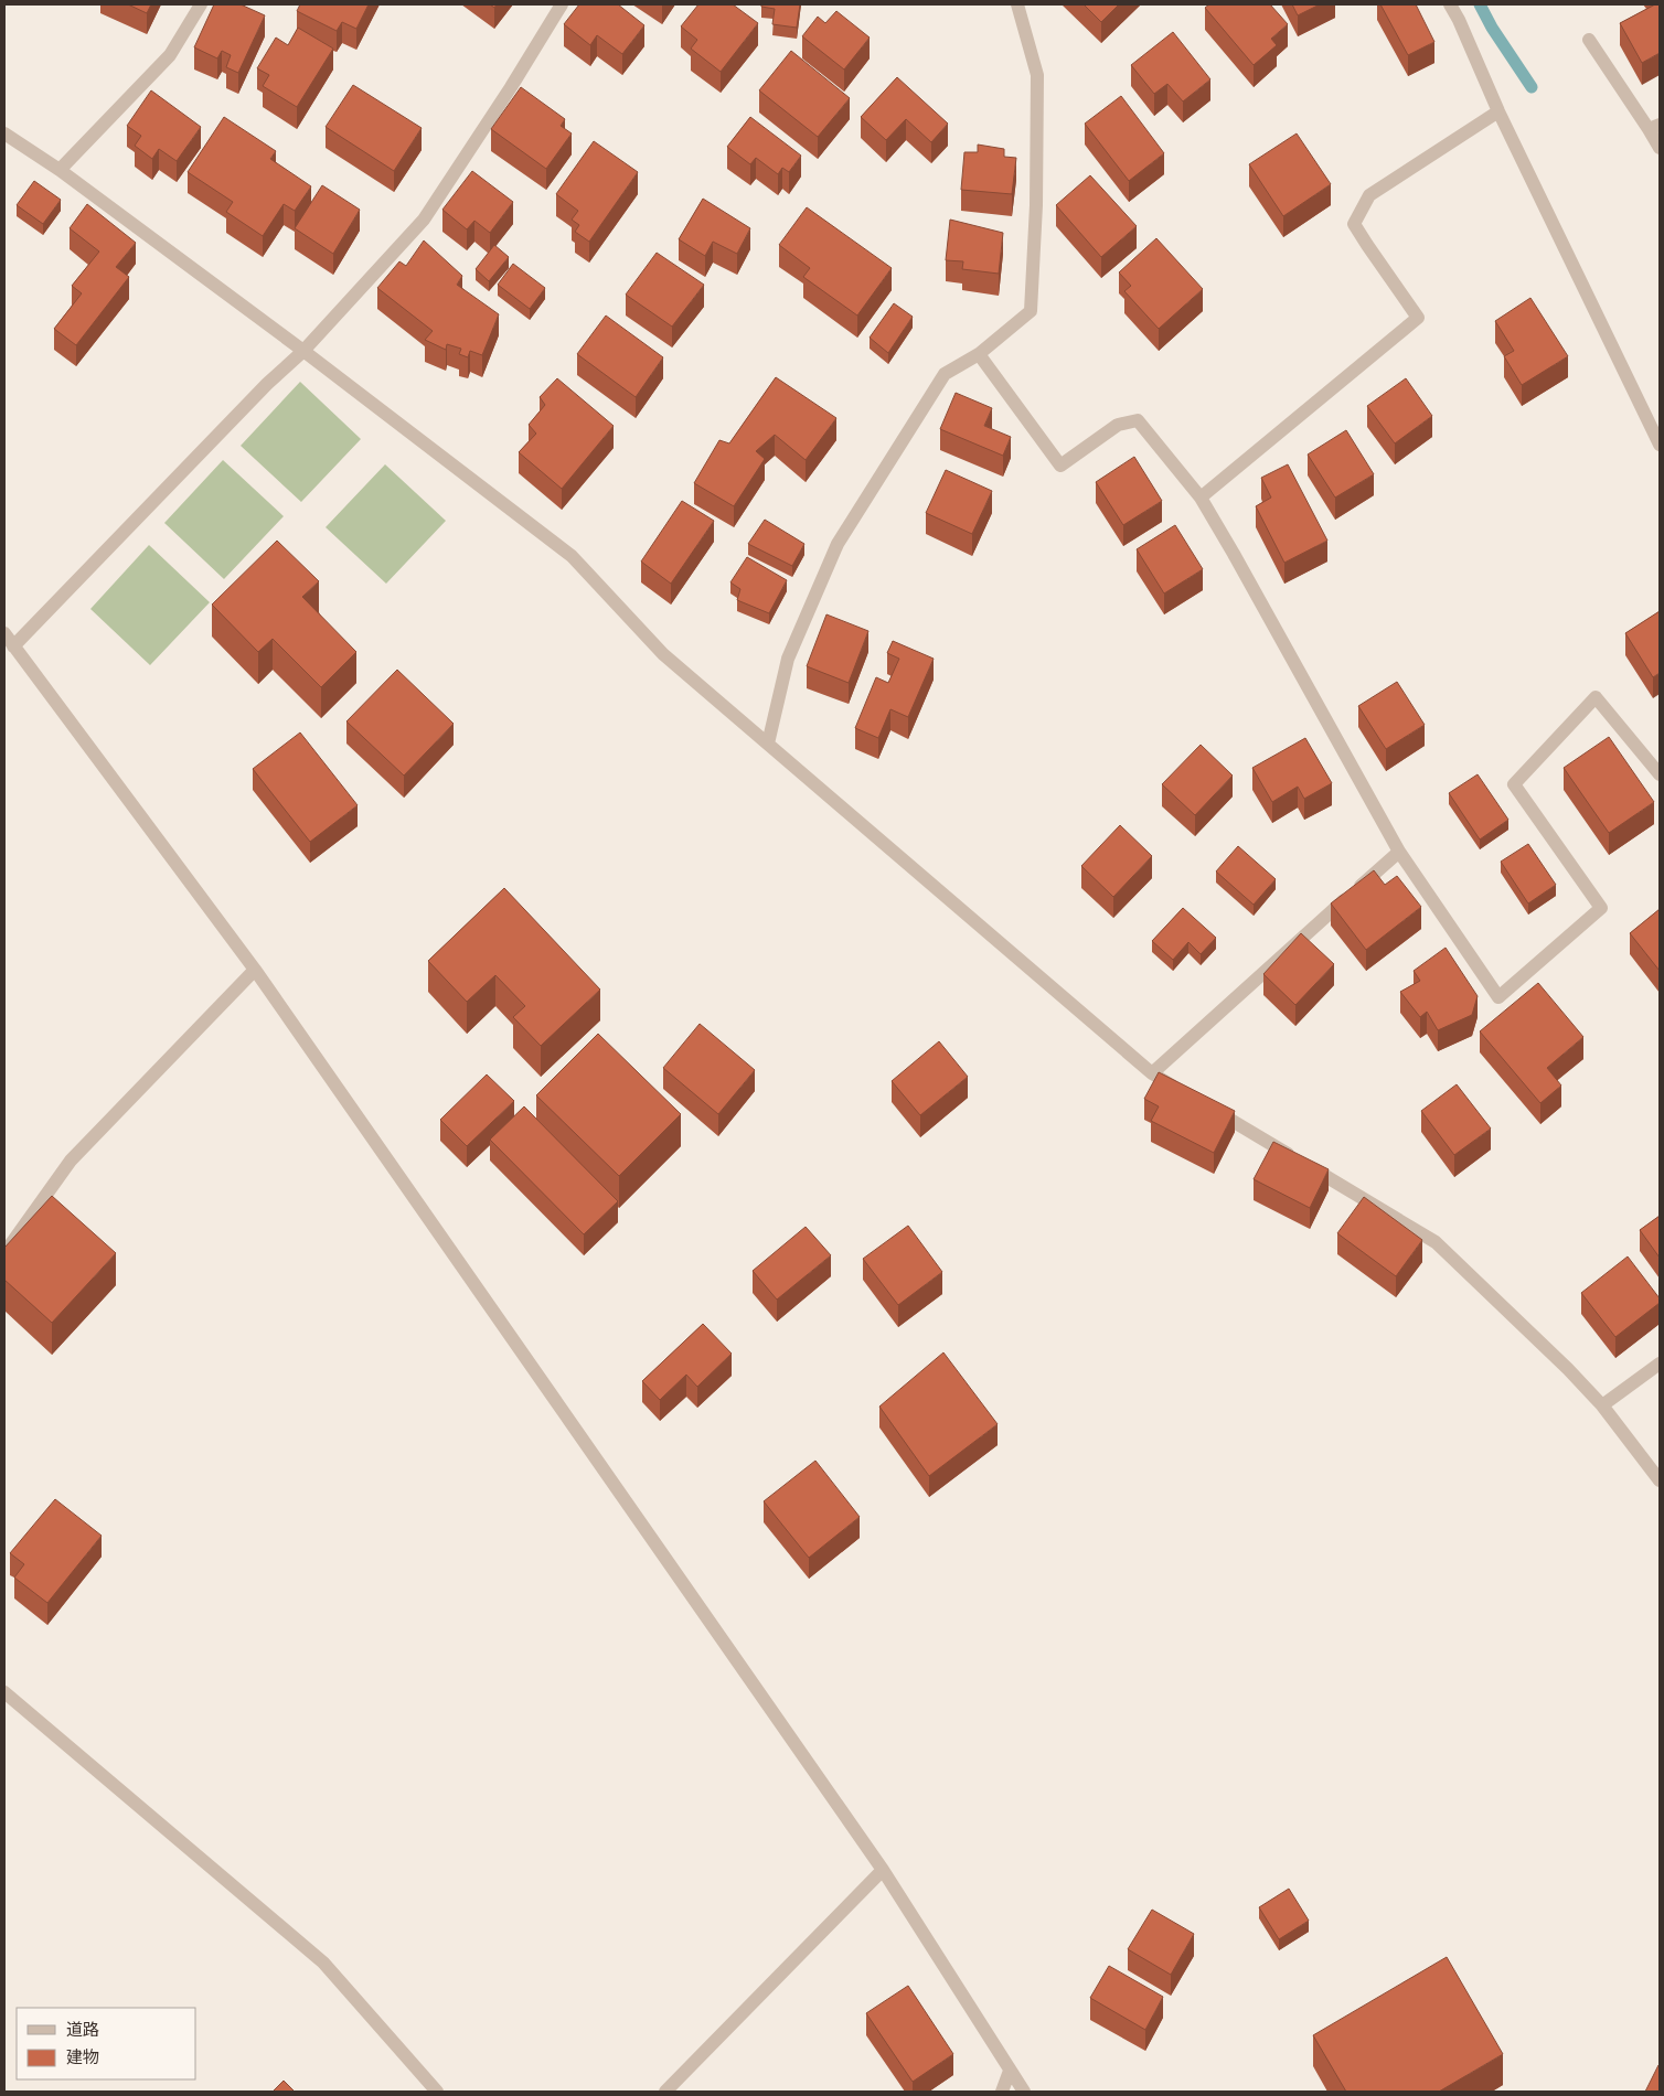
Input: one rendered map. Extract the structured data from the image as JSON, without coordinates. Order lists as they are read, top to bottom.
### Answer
{
  "legend": ["道路", "建物"]
}
